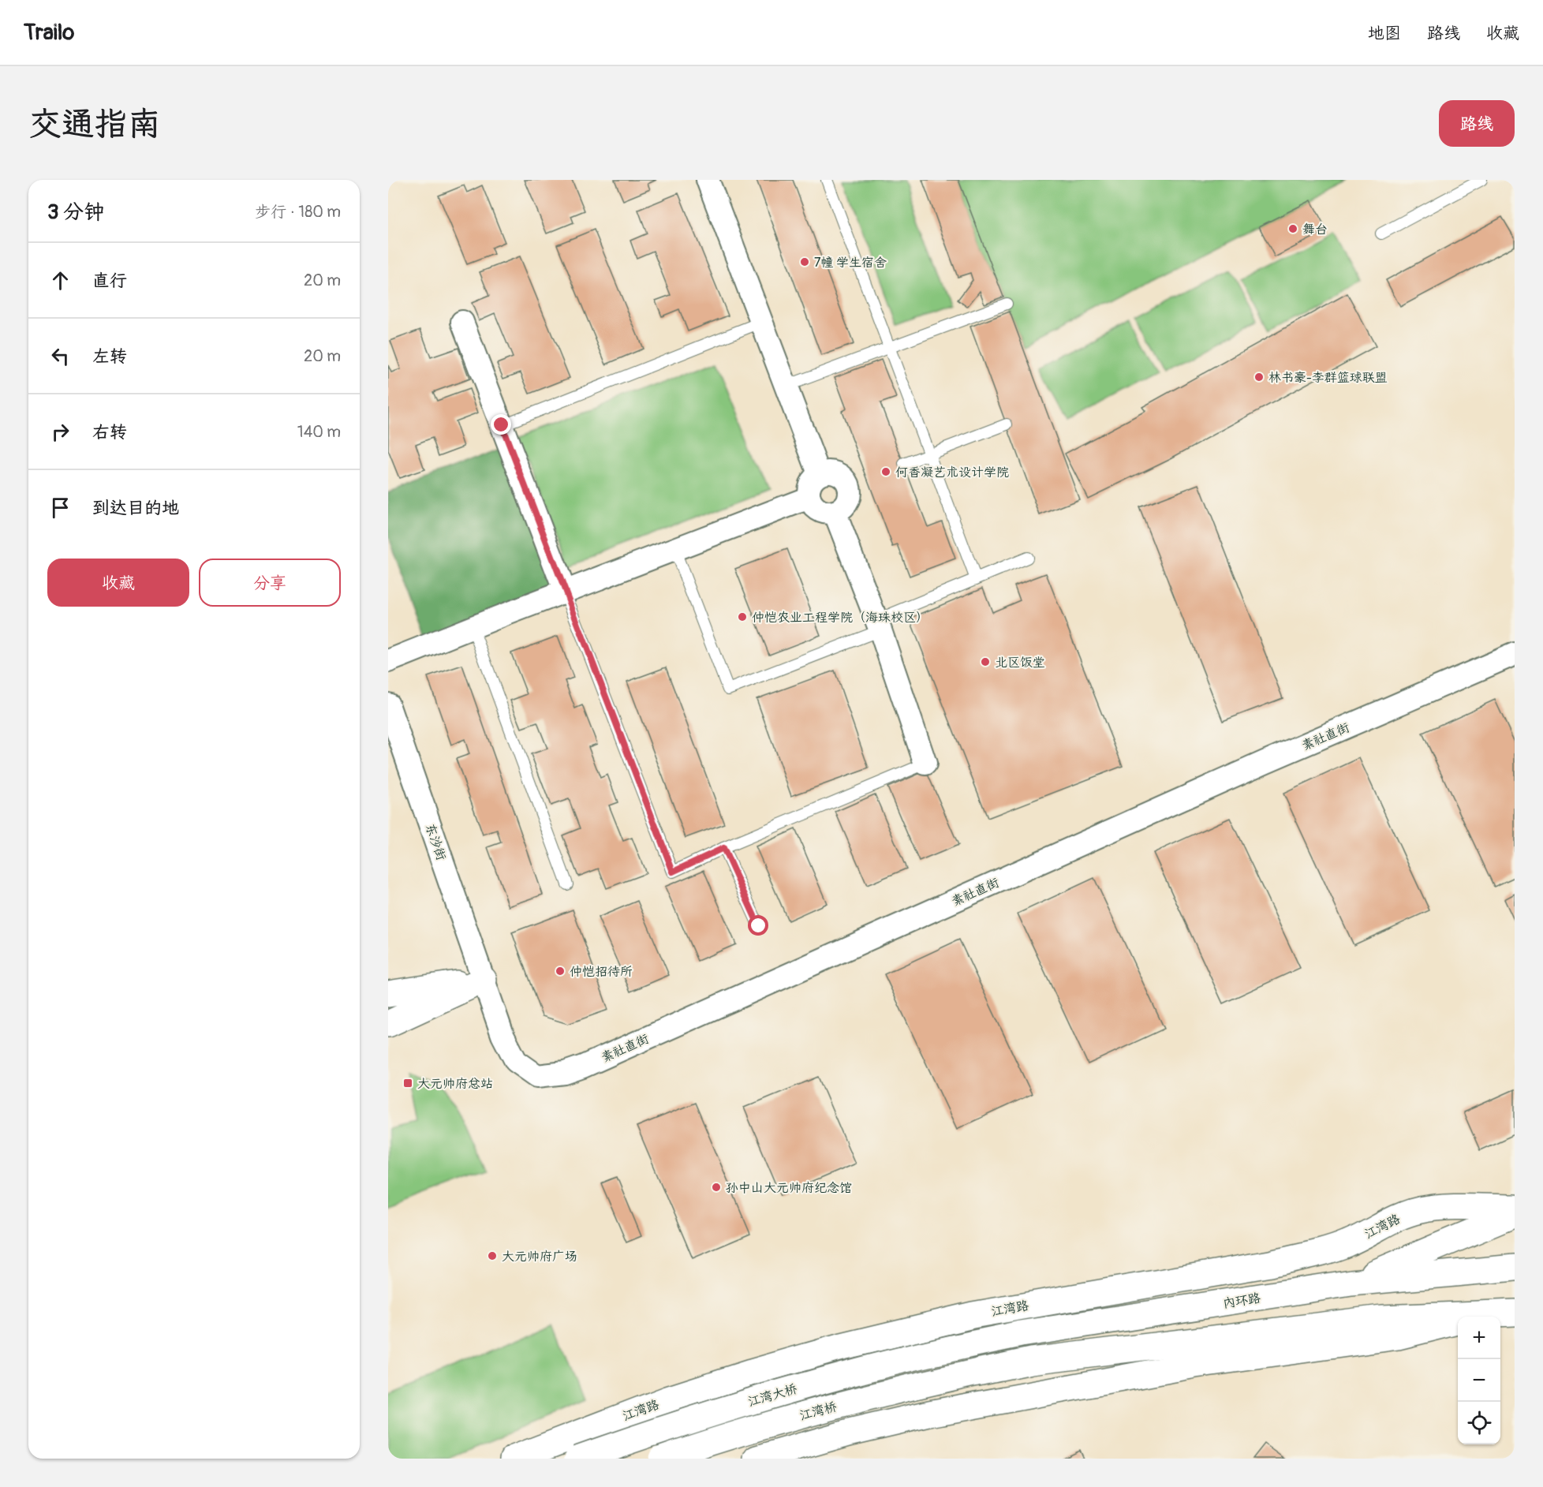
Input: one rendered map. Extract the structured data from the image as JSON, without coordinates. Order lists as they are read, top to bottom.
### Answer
{
  "streets": {
    "main road": [
      "江湾路",
      "内环路",
      "江湾大桥",
      "江湾桥"
    ],
    "street": ["素社直街", "东沙街"]
  },
  "crossings": [
    ["素社直街", "东沙街"],
    ["内环路", "江湾大桥"]
  ],
  "places": {
    "other": [
      "舞台",
      "7幢 学生宿舍",
      "林书豪-李群篮球联盟",
      "何香凝艺术设计学院",
      "仲恺农业工程学院（海珠校区）",
      "北区饭堂",
      "仲恺招待所",
      "孙中山大元帅府纪念馆",
      "大元帅府广场"
    ],
    "transit": ["大元帅府总站"]
  },
  "page": {
    "header": "Trailo",
    "nav": ["地图", "路线", "收藏"],
    "buttons": [
      "路线",
      ["收藏", "分享"]
    ],
    "title": "交通指南",
    "heading": ["3 分钟", "步行 · 180 m"],
    "list": [
      ["直行", "20 m"],
      ["左转", "20 m"],
      ["右转", "140 m"],
      "到达目的地"
    ],
    "map_buttons": ["+", "−"]
  }
}
